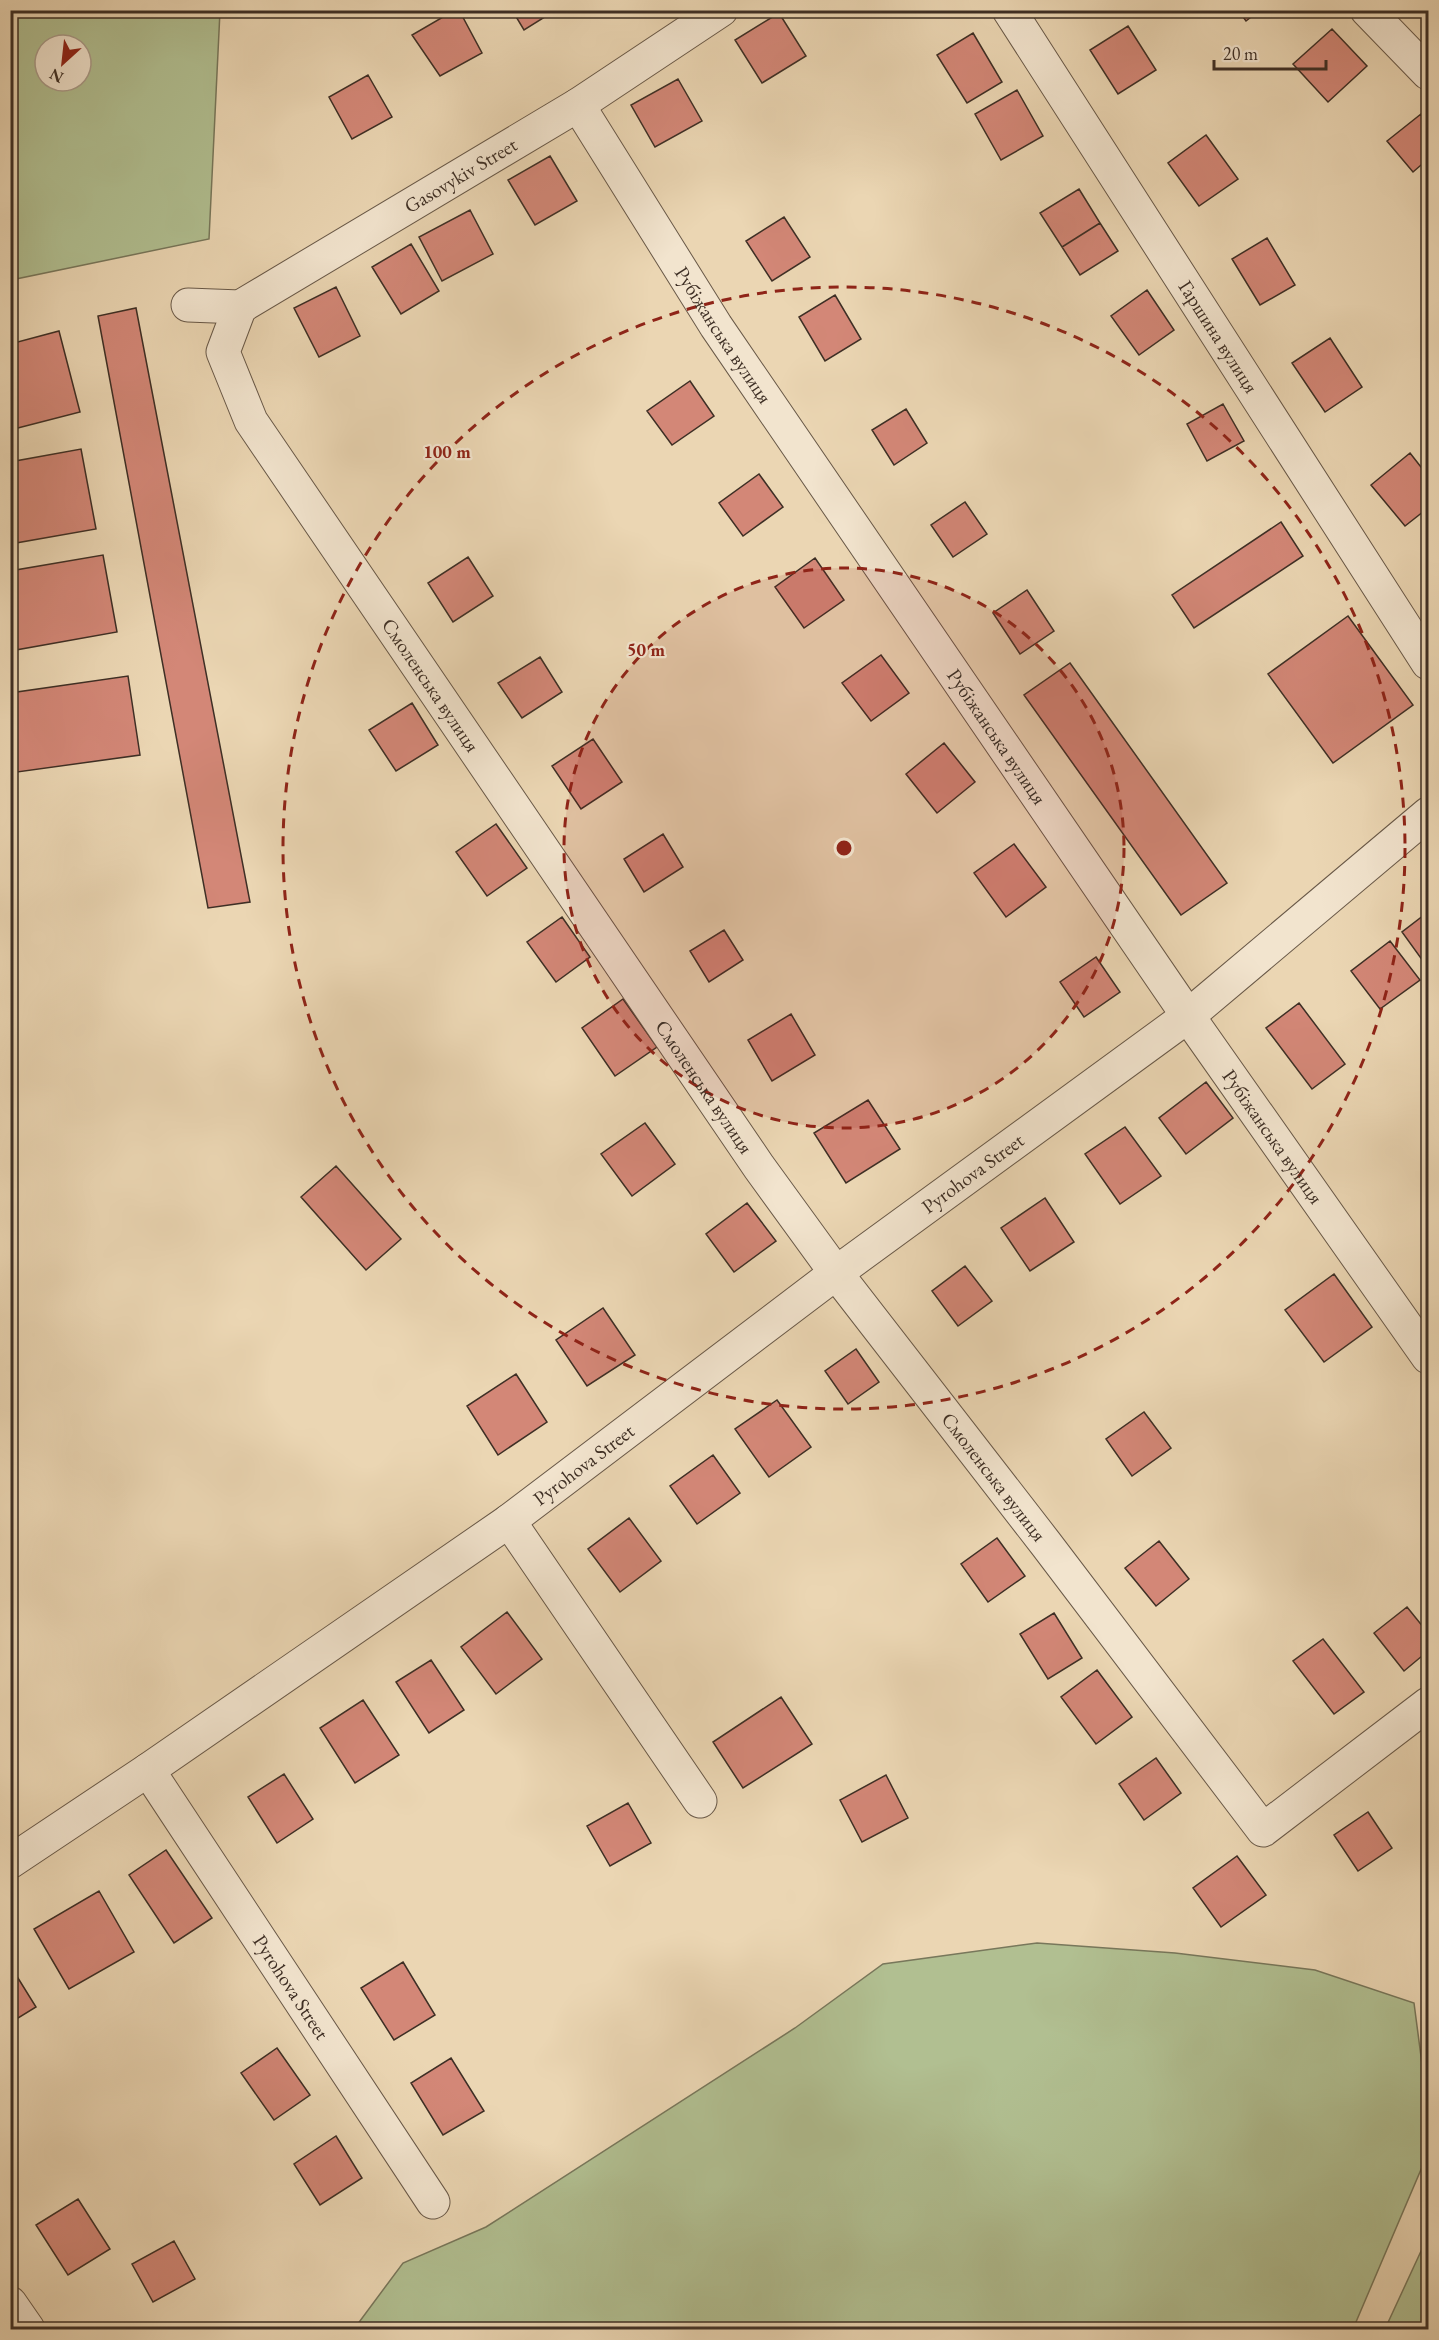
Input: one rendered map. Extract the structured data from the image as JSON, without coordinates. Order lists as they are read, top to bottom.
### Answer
{
  "streets": {
    "street": [
      "Gasovykiv Street",
      "Рубіжанська вулиця",
      "Гаршина вулиця",
      "Смоленська вулиця",
      "Pyrohova Street"
    ]
  },
  "crossings": [
    ["Gasovykiv Street", "Рубіжанська вулиця"],
    ["Gasovykiv Street", "Смоленська вулиця"],
    ["Рубіжанська вулиця", "Pyrohova Street"],
    ["Смоленська вулиця", "Pyrohova Street"]
  ],
  "scale_bar": "20 m",
  "north": "bottom left",
  "rings": ["100 m", "50 m"]
}
